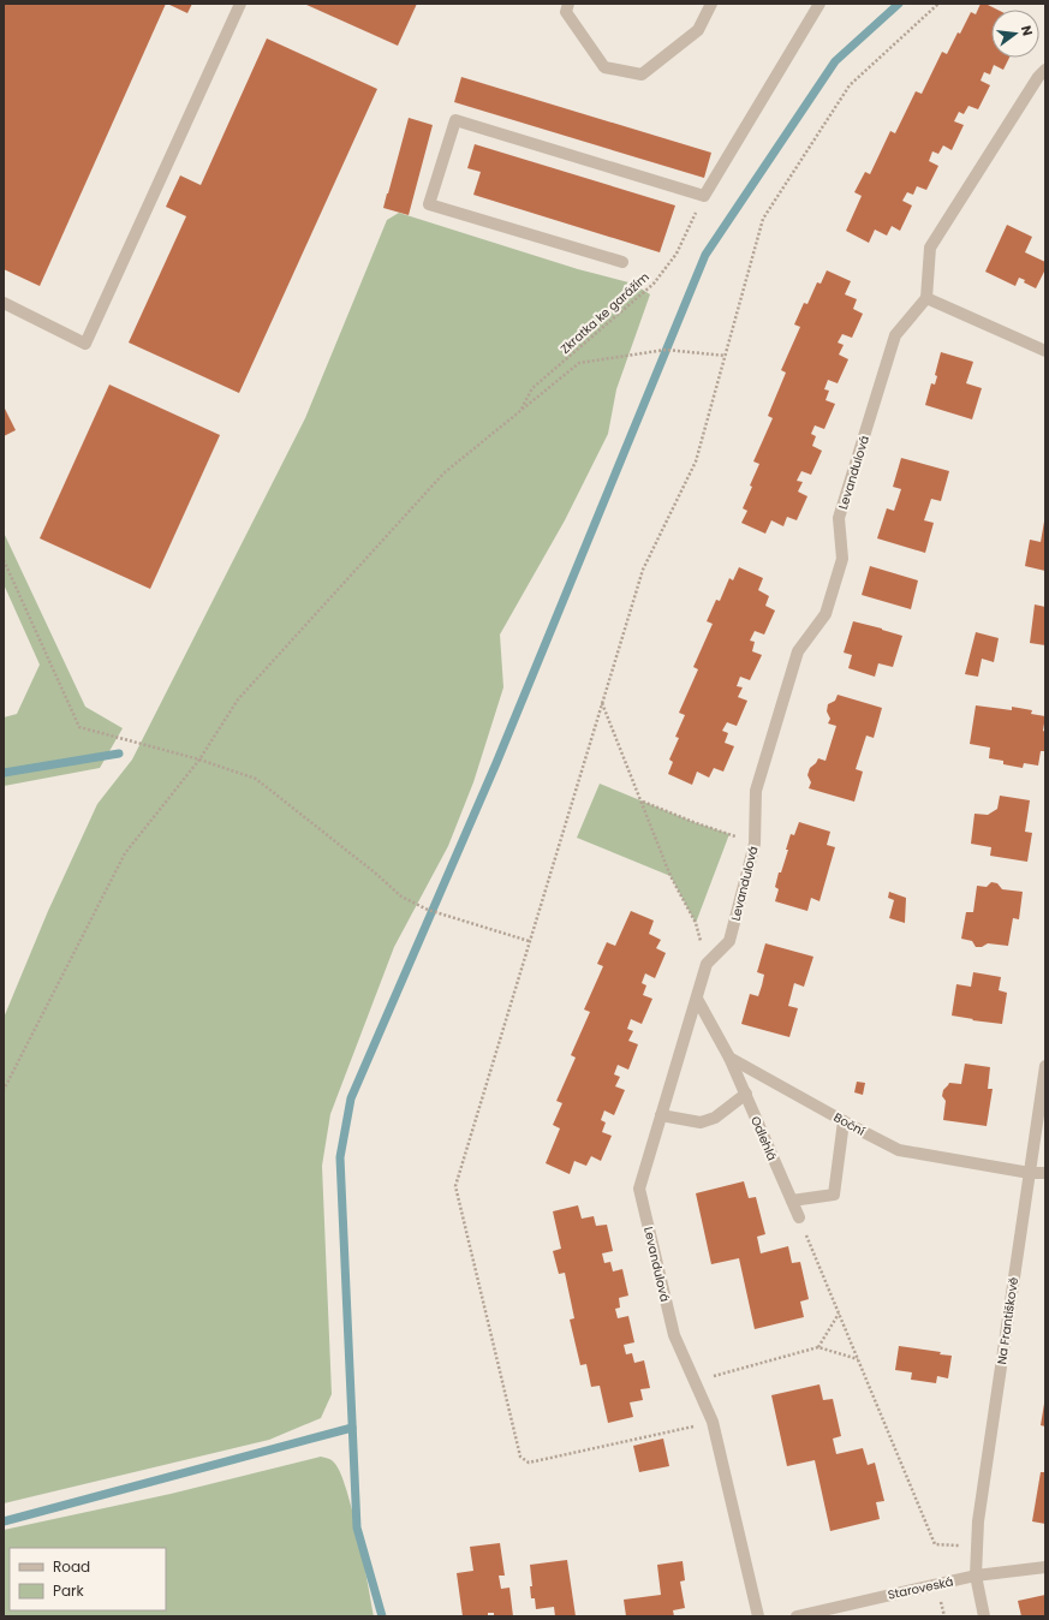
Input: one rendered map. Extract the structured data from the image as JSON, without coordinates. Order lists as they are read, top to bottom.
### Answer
{
  "streets": {
    "street": [
      "Levandulová",
      "Boční",
      "Odlehlá",
      "Na Františkově",
      "Staroveská"
    ],
    "path": ["Zkratka ke garážím"]
  },
  "crossings": [
    ["Boční", "Odlehlá"],
    ["Boční", "Na Františkově"],
    ["Na Františkově", "Staroveská"]
  ],
  "legend": ["Road", "Park"],
  "north": "right"
}
